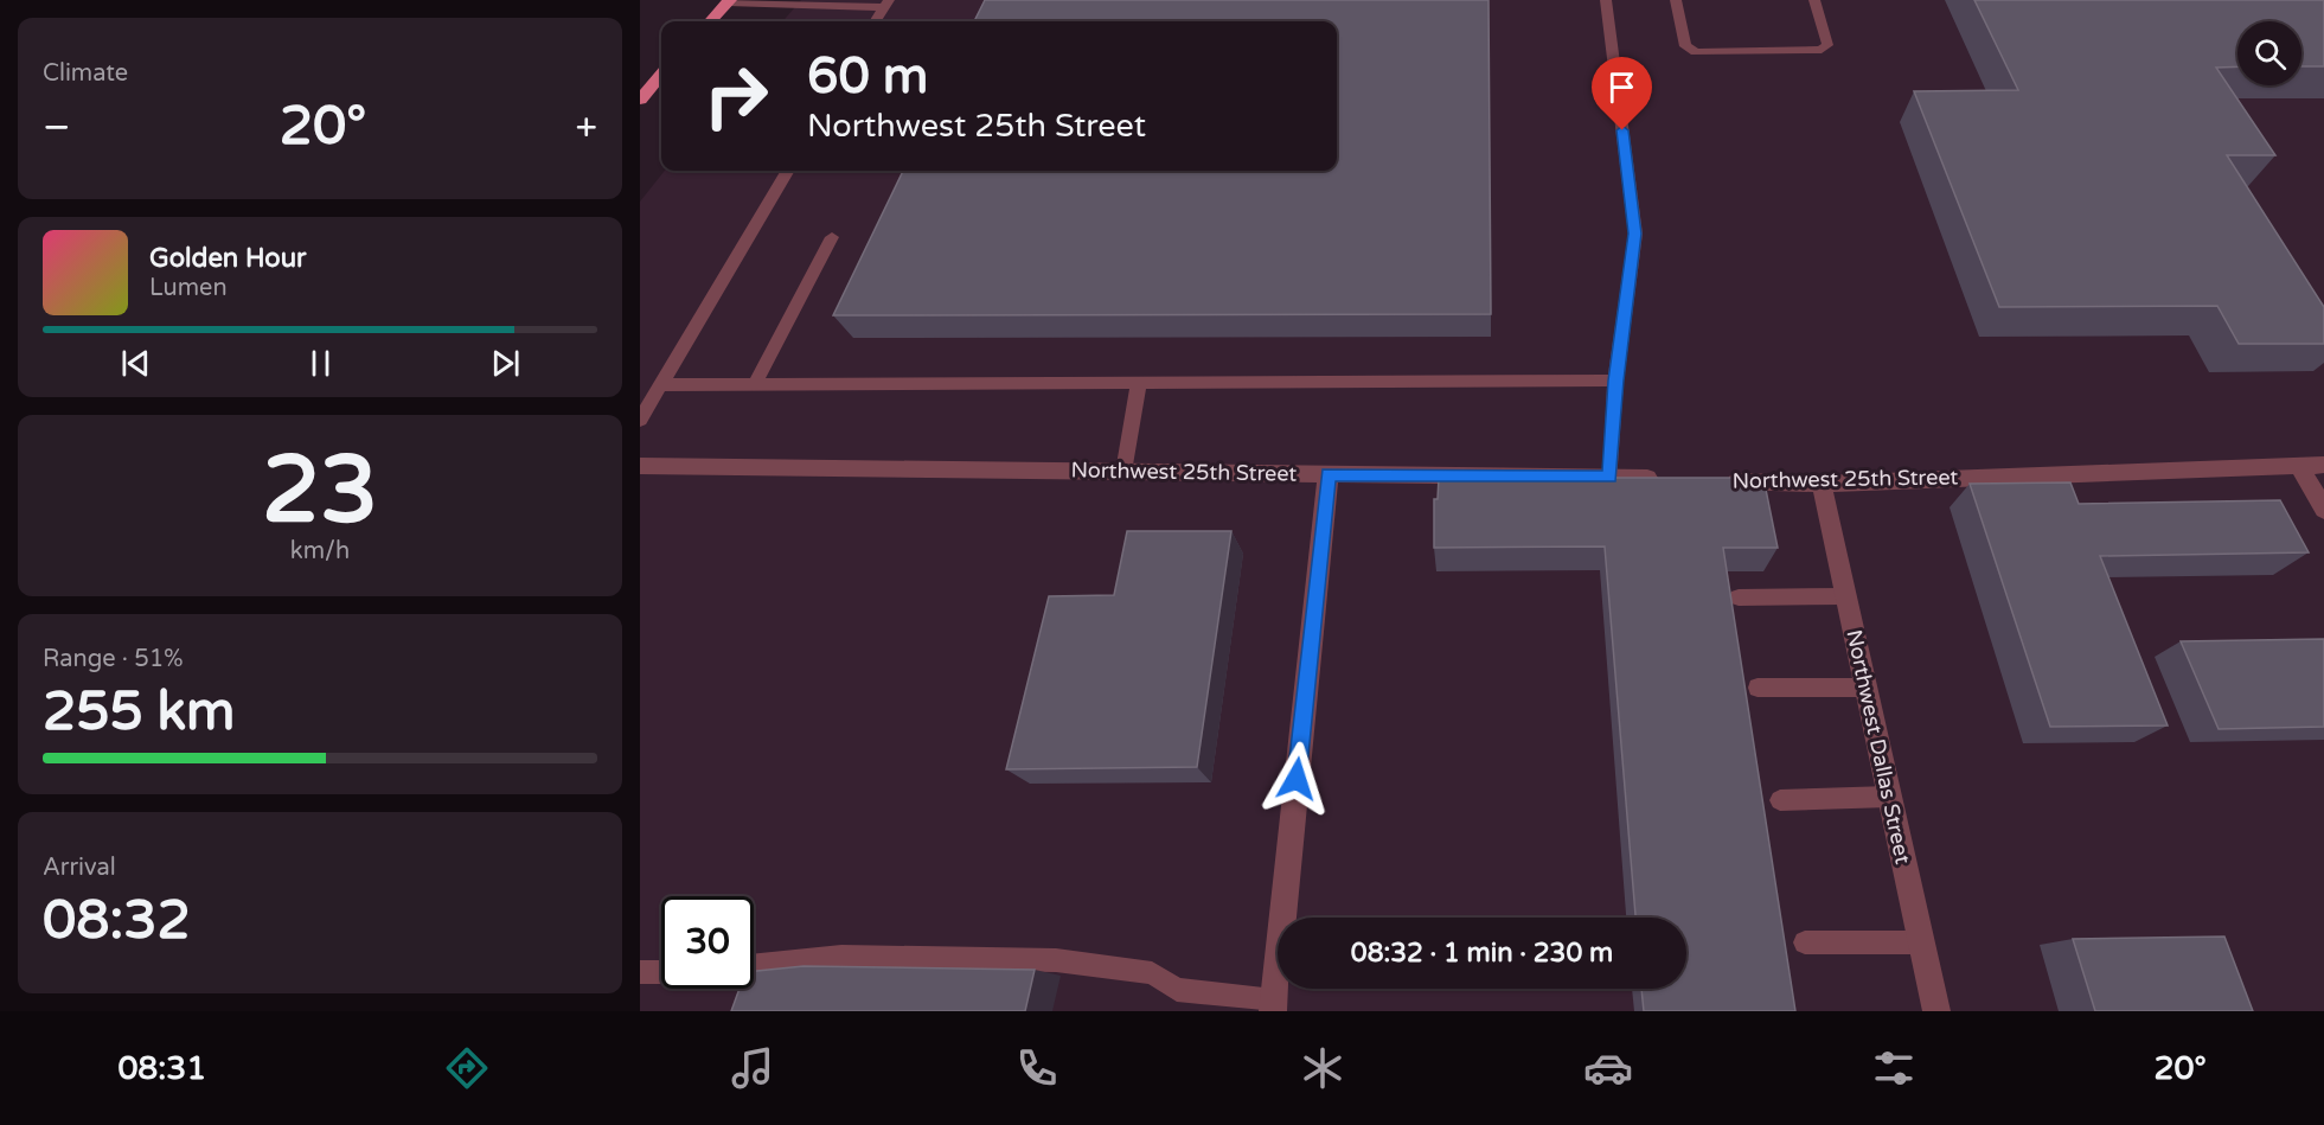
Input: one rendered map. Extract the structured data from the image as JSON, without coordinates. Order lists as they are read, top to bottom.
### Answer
{
  "streets": {
    "street": ["Northwest 25th Street", "Northwest Dallas Street"]
  },
  "crossings": [
    ["Northwest 25th Street", "Northwest Dallas Street"]
  ],
  "page": {
    "tile": [
      "Climate",
      ["23", "km/h"],
      ["Range · 51%", "255 km"],
      ["Arrival", "08:32"]
    ],
    "turn": ["60 m", "Northwest 25th Street"],
    "heat": ["−", "20°", "+"],
    "song": ["Golden Hour", "Lumen"],
    "limit": "30",
    "trip": "08:32 · 1 min · 230 m",
    "tabs": ["08:31", "20°"]
  }
}
